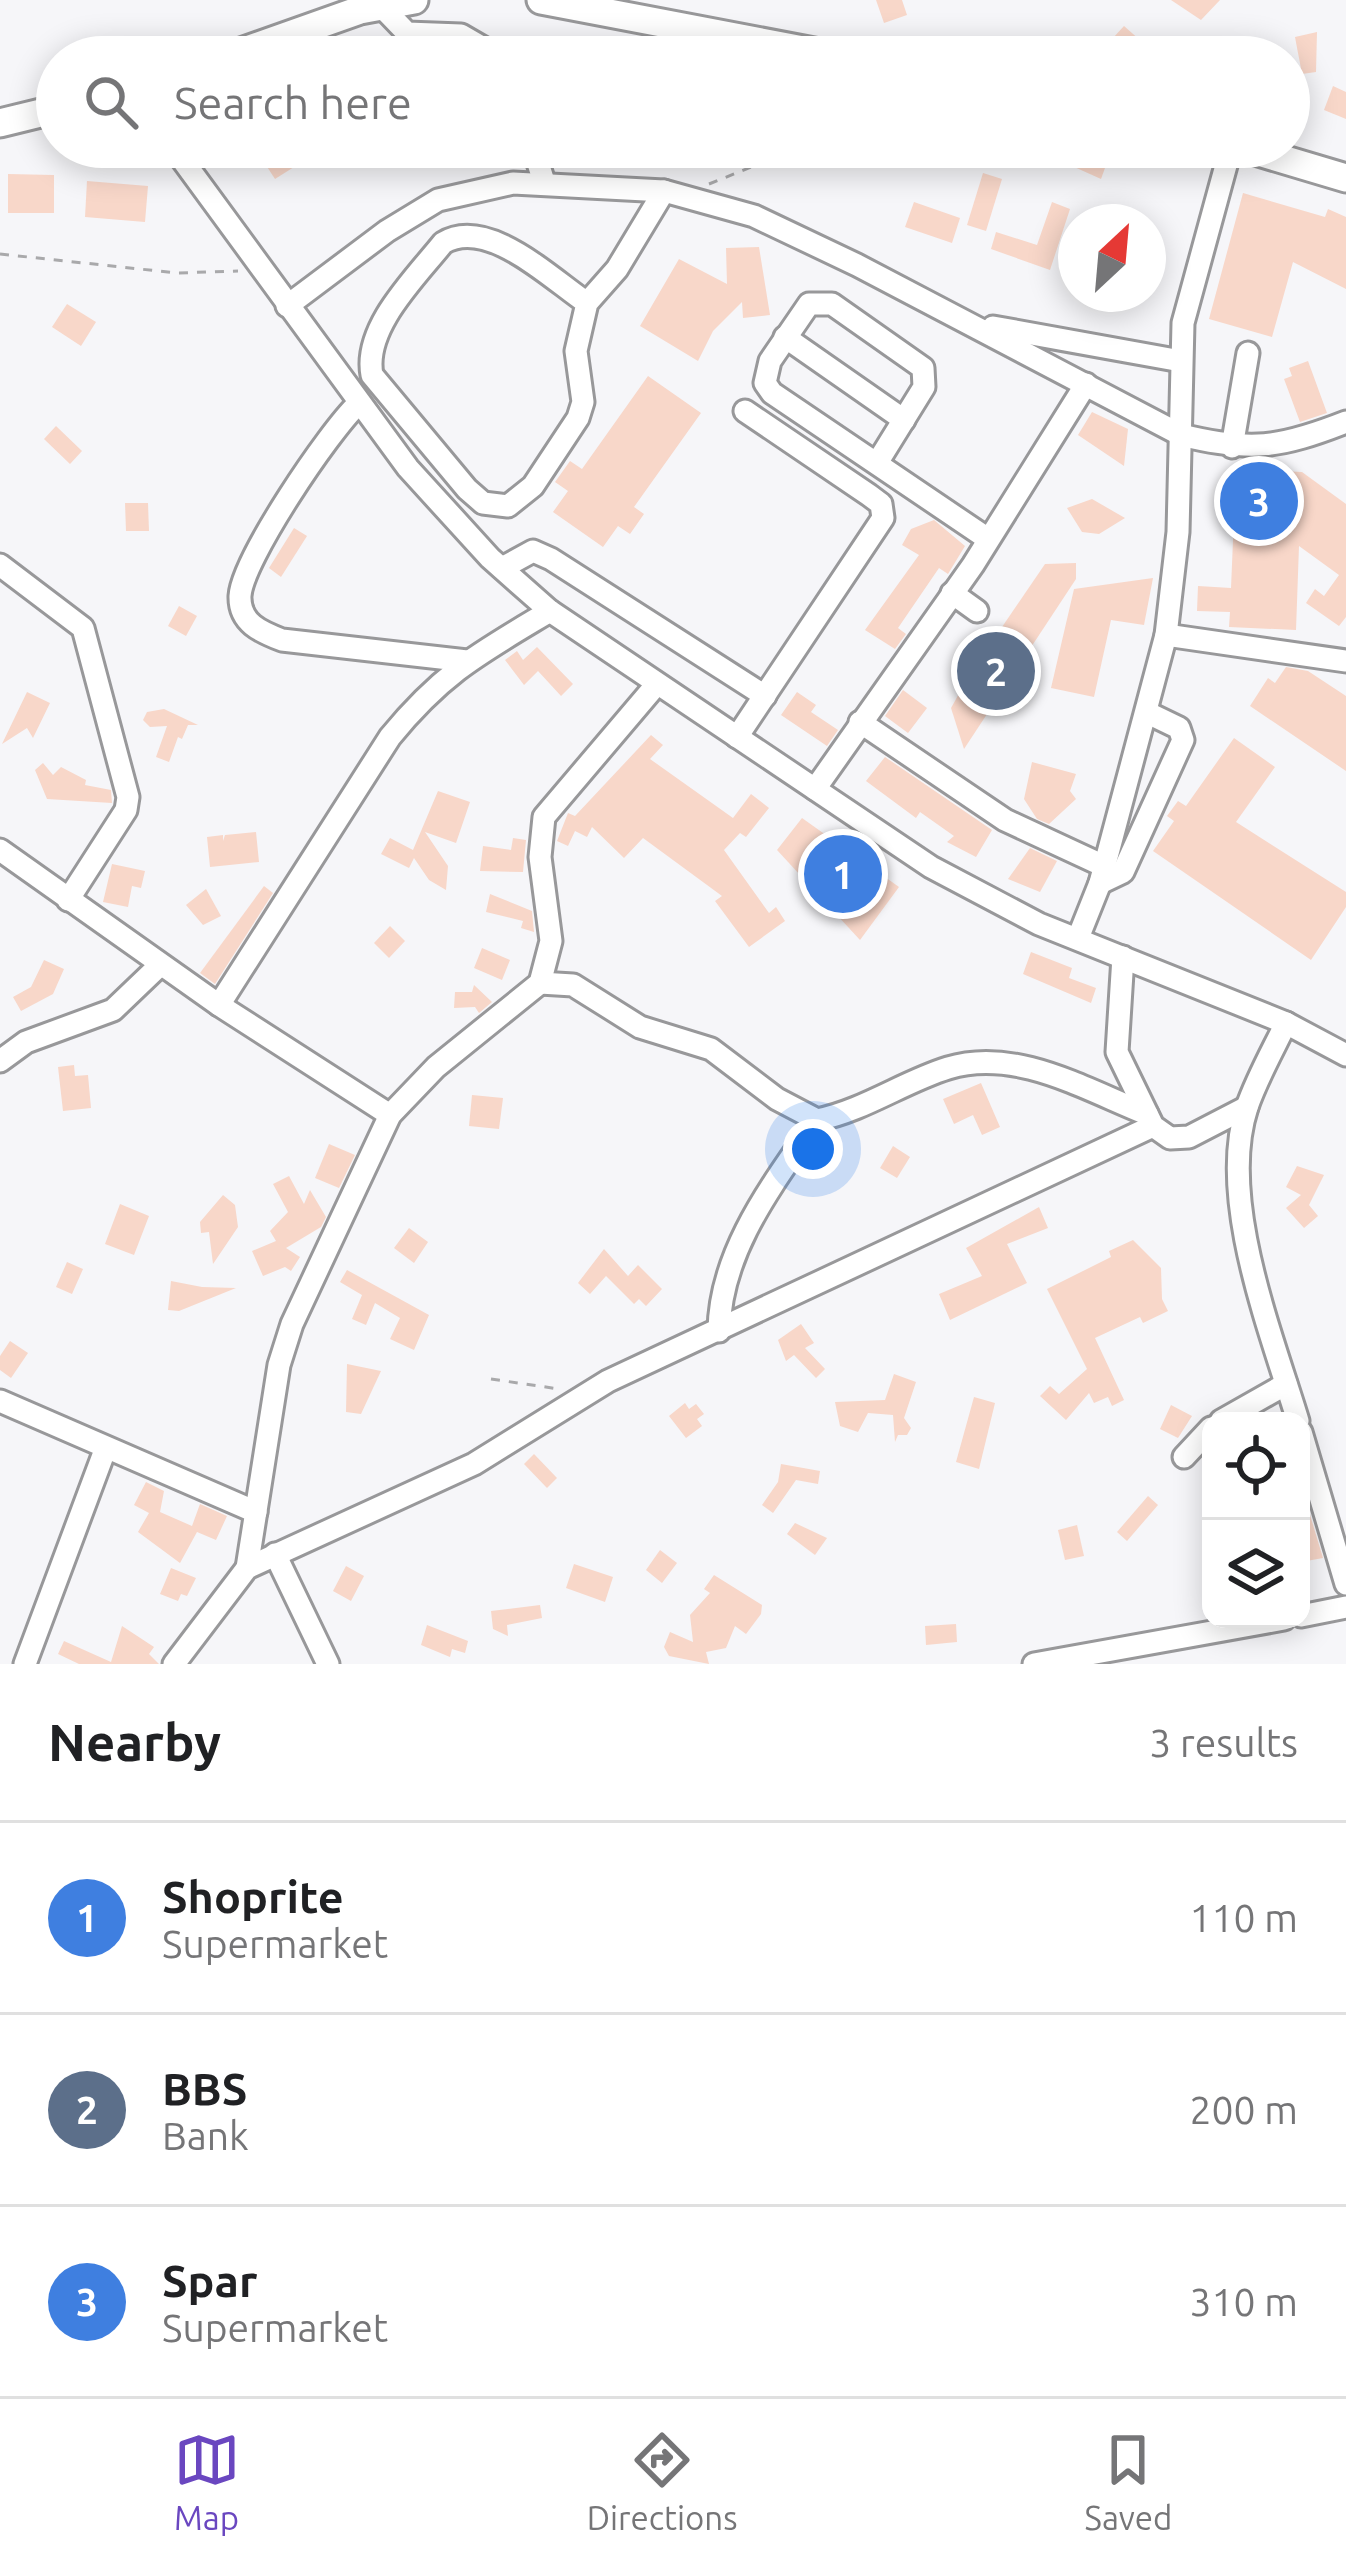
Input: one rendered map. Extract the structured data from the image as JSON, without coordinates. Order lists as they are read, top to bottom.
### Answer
{
  "north": "top right",
  "page": {
    "search": "Search here",
    "pins": ["3", "2", "1"],
    "heading": ["Nearby", "3 results"],
    "list": [
      {
        "mark": "1",
        "name": "Shoprite",
        "note": "Supermarket",
        "value": "110 m"
      },
      {
        "mark": "2",
        "name": "BBS",
        "note": "Bank",
        "value": "200 m"
      },
      {
        "mark": "3",
        "name": "Spar",
        "note": "Supermarket",
        "value": "310 m"
      }
    ],
    "nav": ["Map", "Directions", "Saved"]
  }
}
